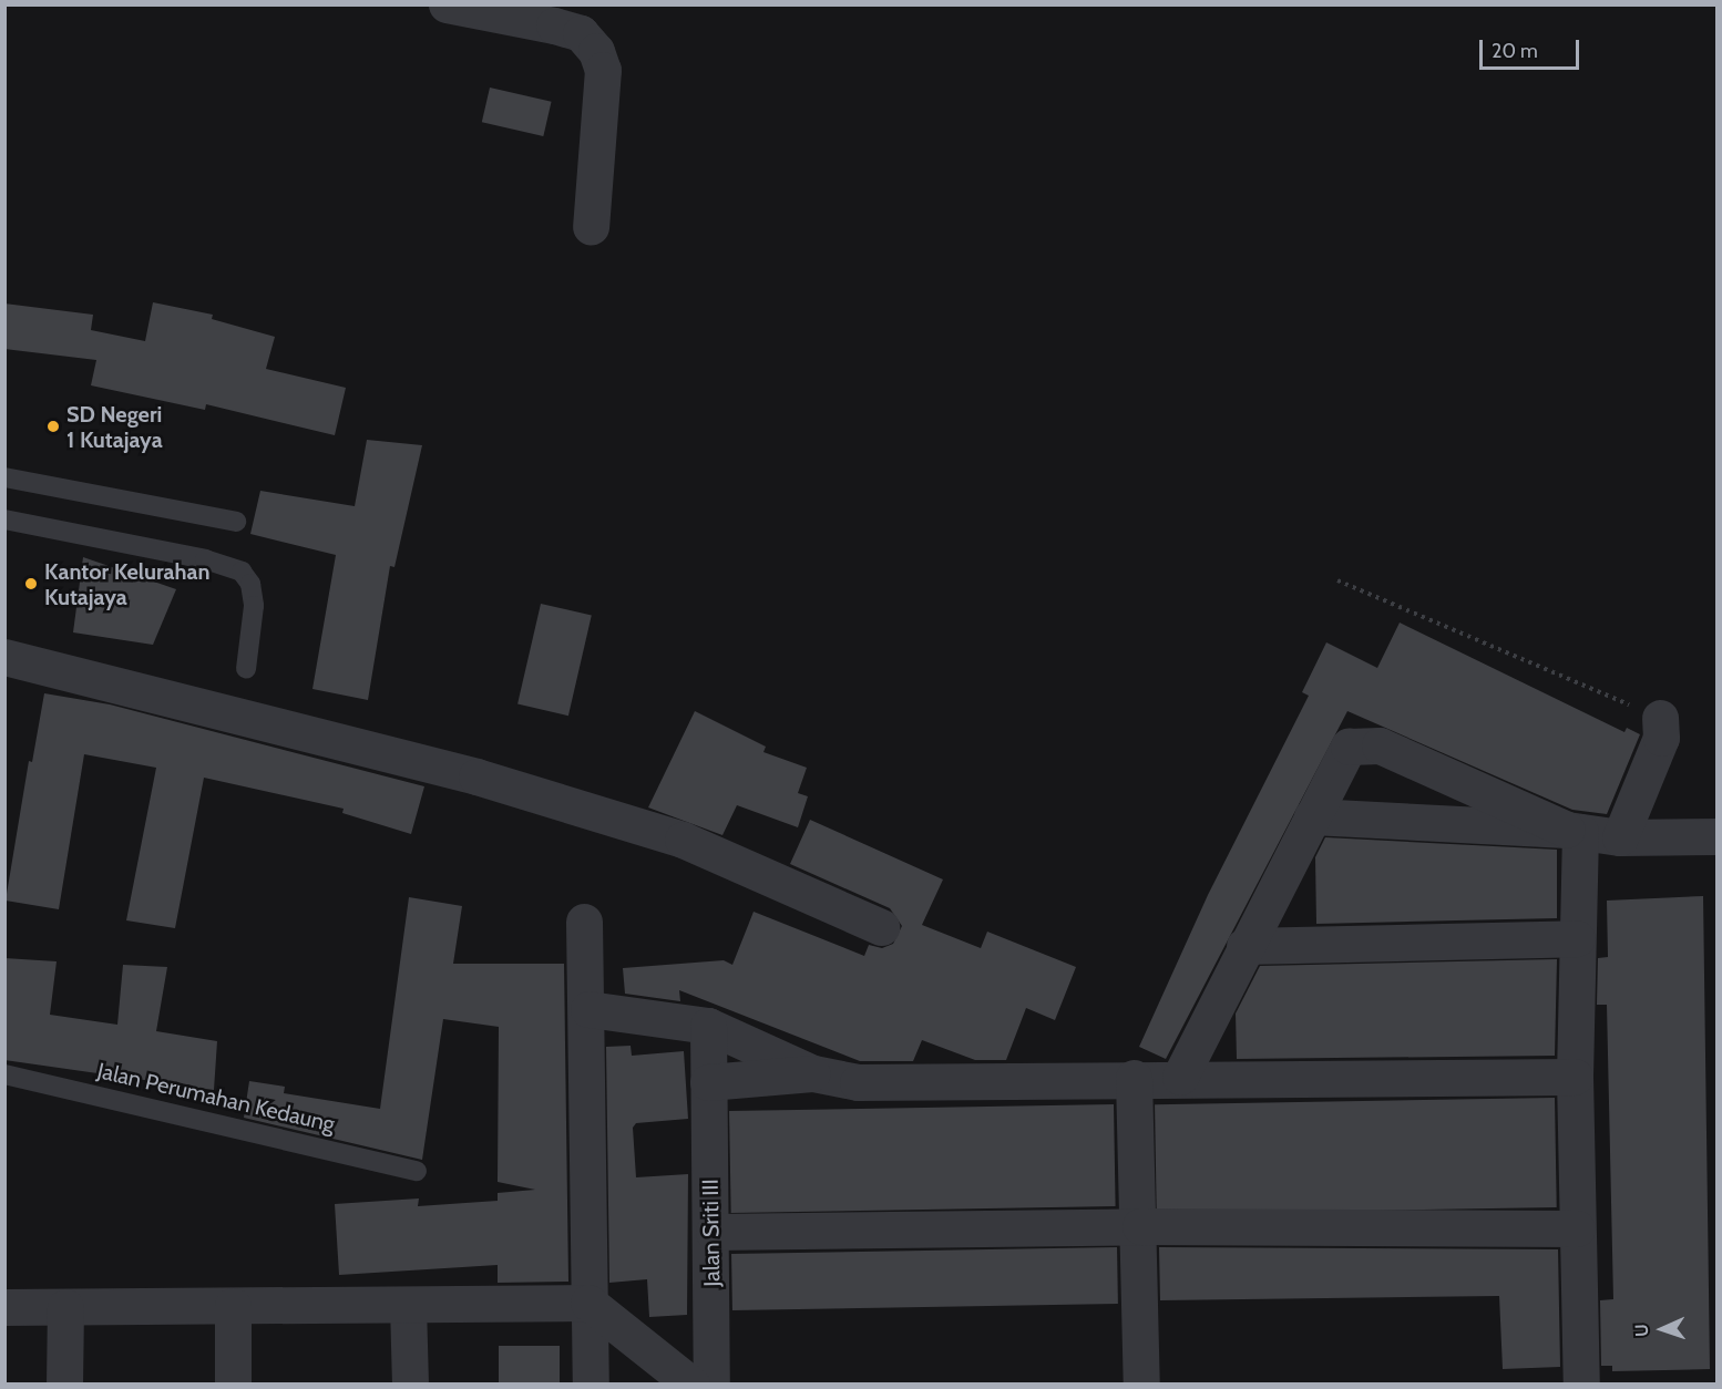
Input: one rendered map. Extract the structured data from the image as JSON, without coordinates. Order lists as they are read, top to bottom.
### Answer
{
  "streets": {
    "street": ["Jalan Sriti III"],
    "lane": ["Jalan Perumahan Kedaung"]
  },
  "places": ["SD Negeri 1 Kutajaya", "Kantor Kelurahan Kutajaya"],
  "scale_bar": "20 m",
  "north": "left"
}
